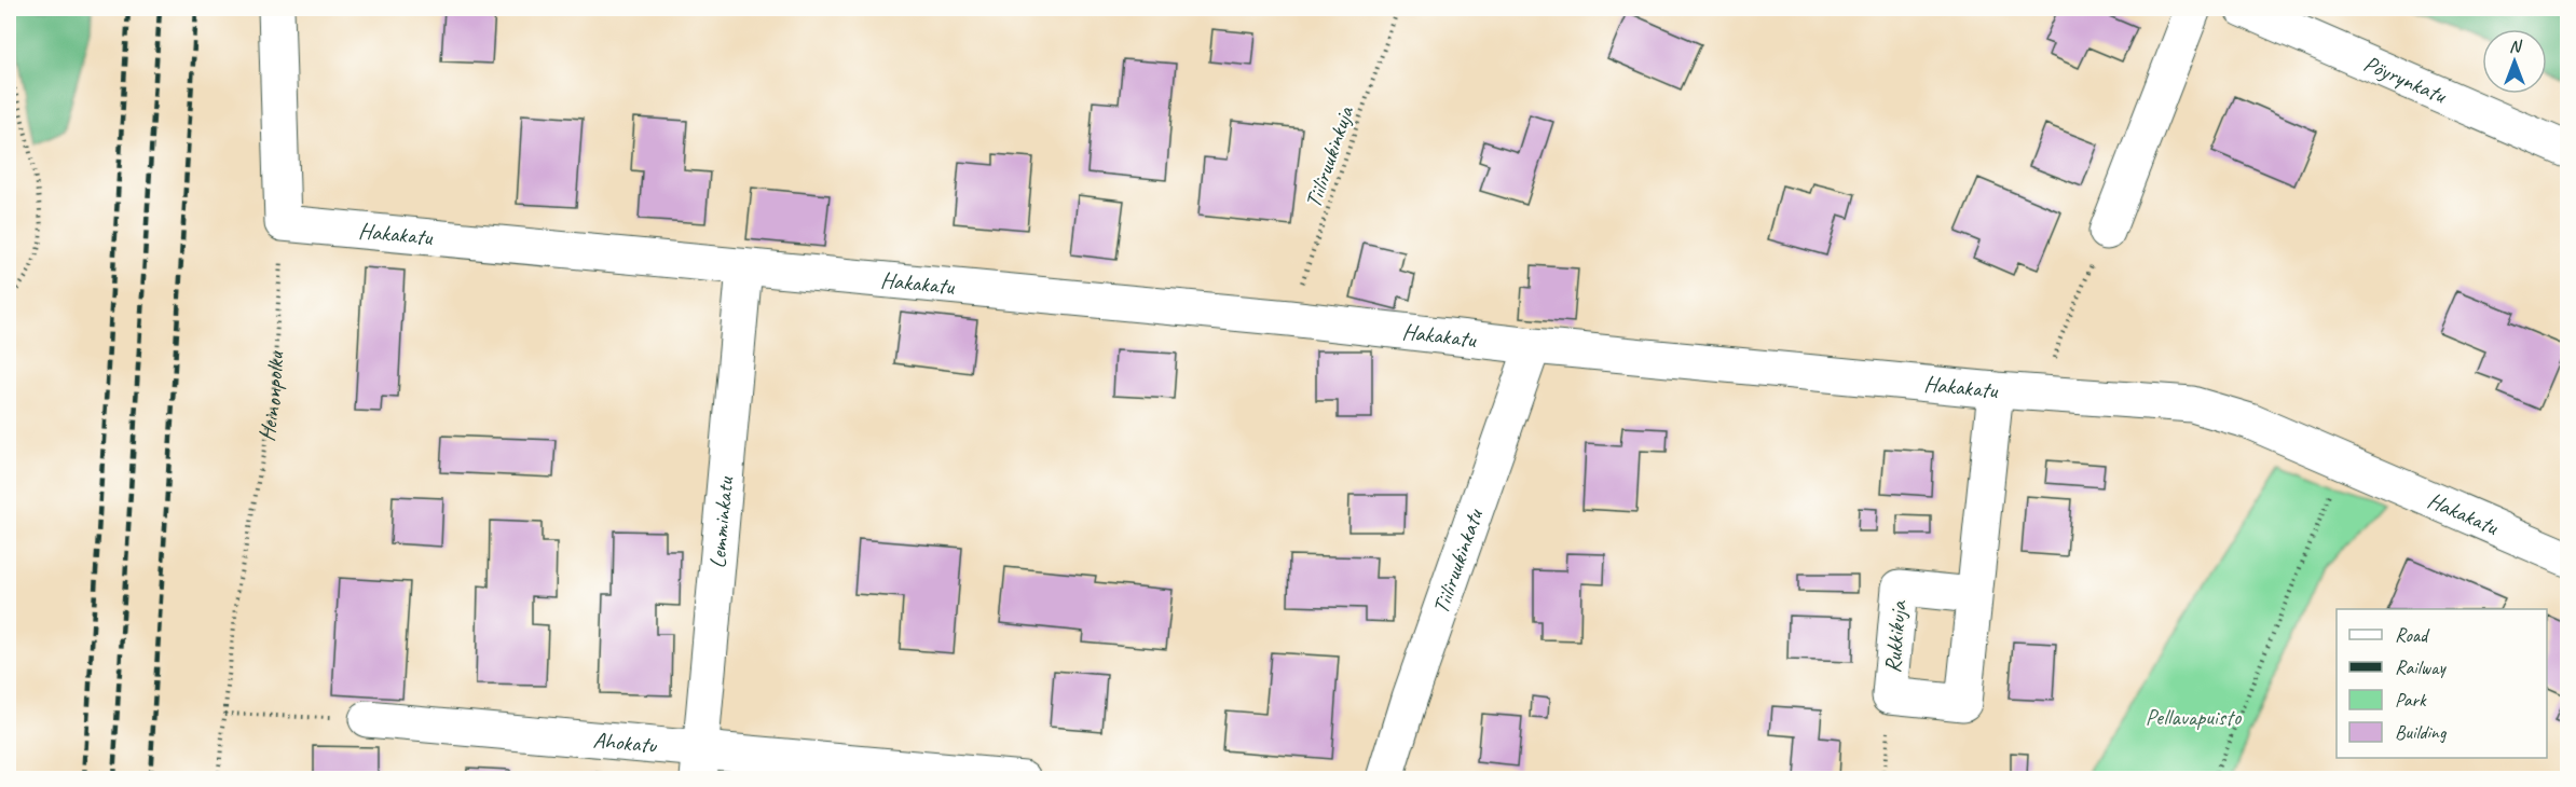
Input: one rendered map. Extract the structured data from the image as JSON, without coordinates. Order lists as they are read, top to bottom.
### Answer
{
  "streets": {
    "street": [
      "Pöyrynkatu",
      "Hakakatu",
      "Lemminkatu",
      "Tiiliruukinkatu",
      "Rukkikuja",
      "Ahokatu"
    ],
    "path": ["Tiiliruukinkuja", "Heinonpolku"]
  },
  "crossings": [
    ["Tiiliruukinkuja", "Hakakatu"],
    ["Hakakatu", "Heinonpolku"],
    ["Hakakatu", "Lemminkatu"],
    ["Hakakatu", "Tiiliruukinkatu"],
    ["Hakakatu", "Rukkikuja"],
    ["Lemminkatu", "Ahokatu"]
  ],
  "parks": ["Pellavapuisto"],
  "legend": [
    "Road",
    "Railway",
    "Park",
    "Building"
  ],
  "north": "top"
}
